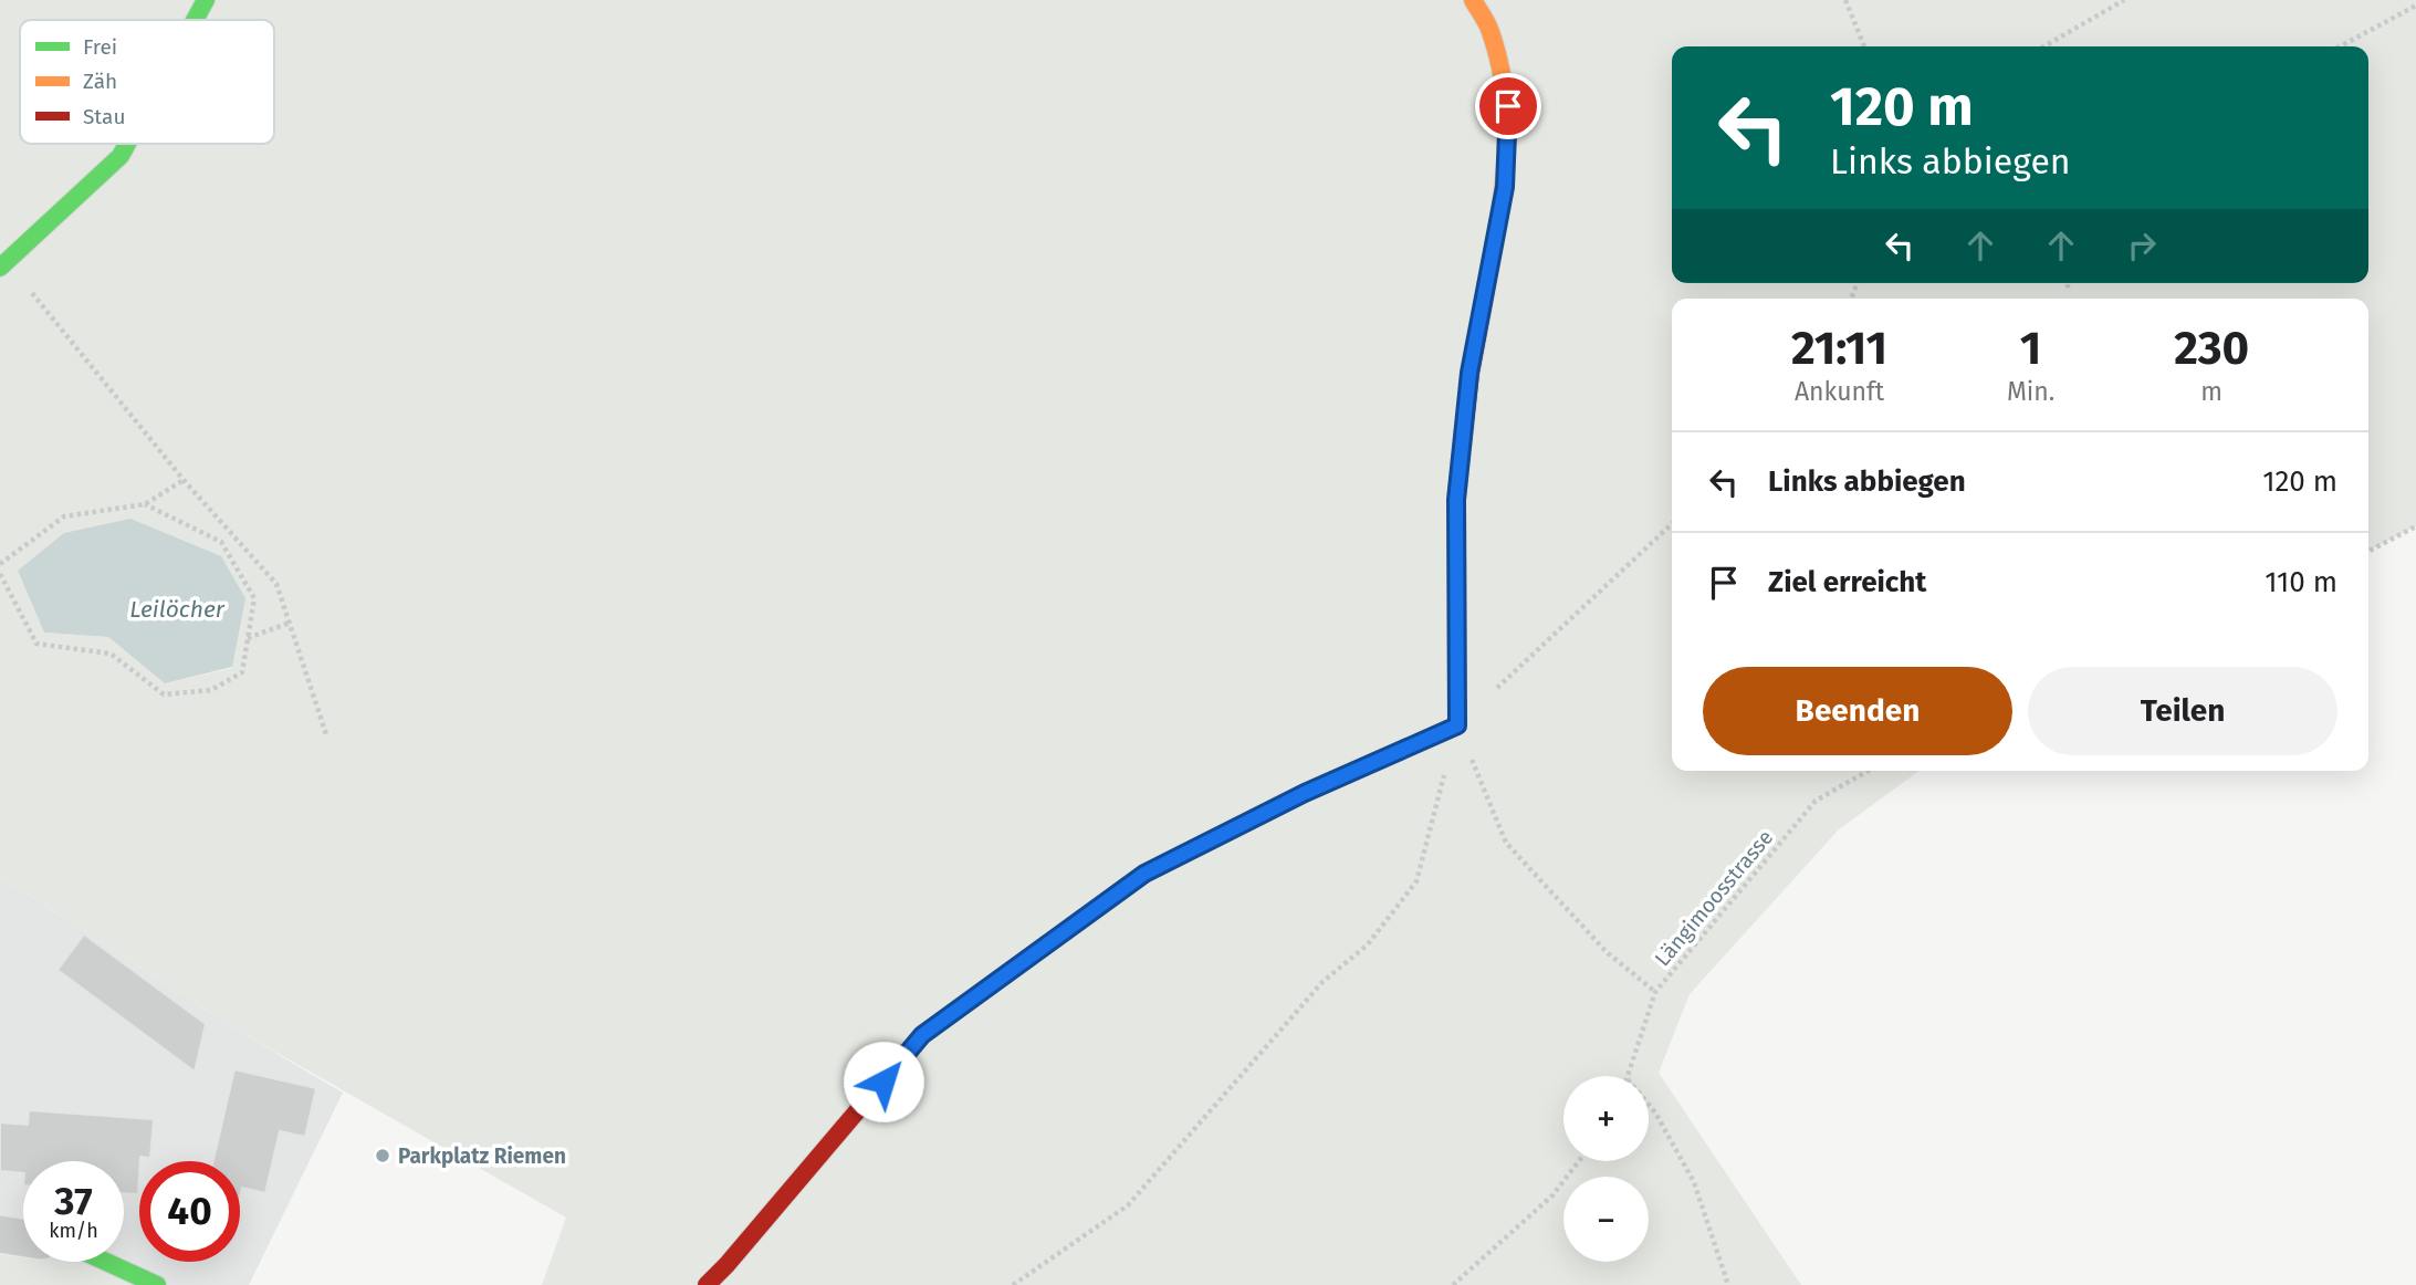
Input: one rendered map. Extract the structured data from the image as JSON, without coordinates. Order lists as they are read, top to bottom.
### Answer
{
  "streets": {
    "path": ["Längimoosstrasse"]
  },
  "water": ["Leilöcher"],
  "places": ["Parkplatz Riemen"],
  "legend": ["Frei", "Zäh", "Stau"],
  "page": {
    "turn": ["120 m", "Links abbiegen"],
    "eta": [
      "21:11",
      "Ankunft",
      "1",
      "Min.",
      "230",
      "m"
    ],
    "list": [
      {
        "name": "Links abbiegen",
        "value": "120 m"
      },
      {
        "name": "Ziel erreicht",
        "value": "110 m"
      }
    ],
    "buttons": ["Beenden", "Teilen"],
    "map_buttons": ["+", "−"],
    "speed": "37 km/h",
    "limit": "40"
  }
}
